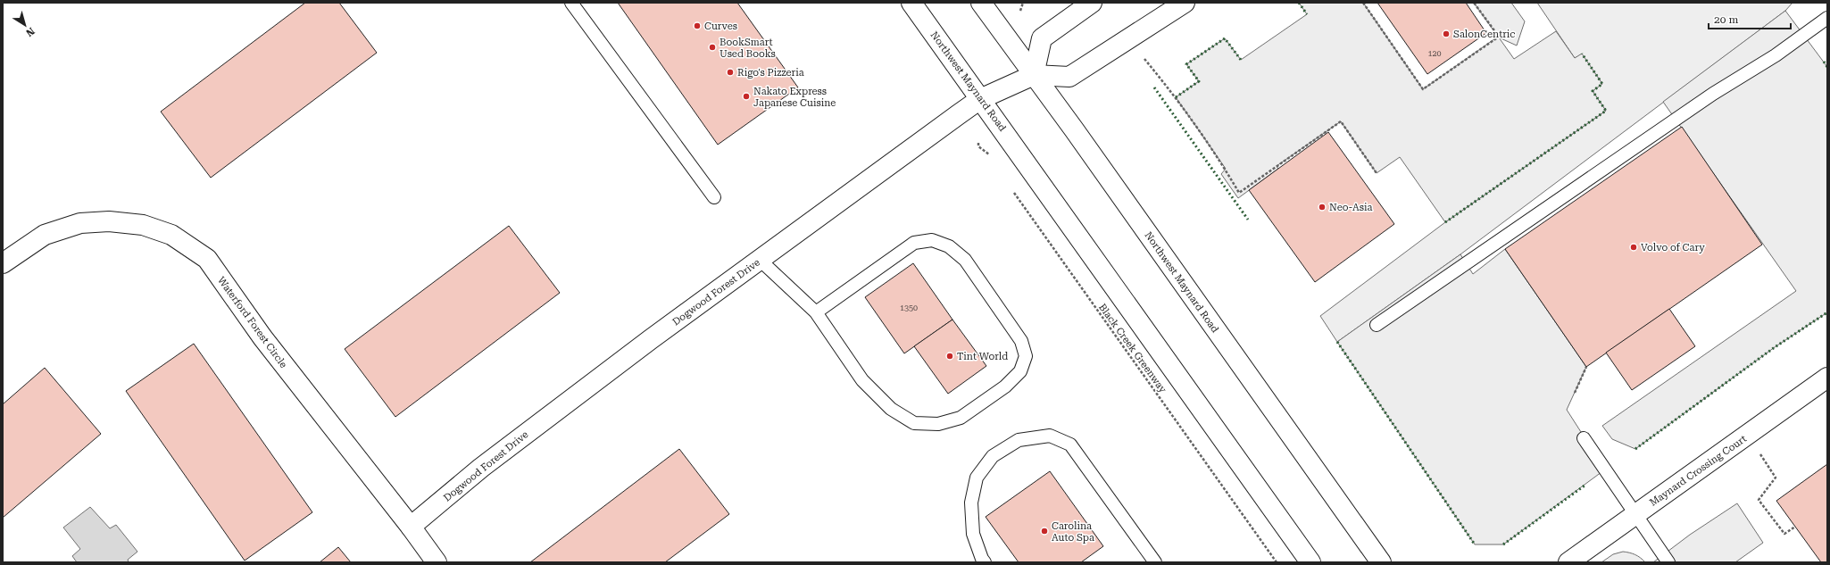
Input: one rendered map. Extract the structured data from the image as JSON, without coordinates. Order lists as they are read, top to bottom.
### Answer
{
  "streets": {
    "street": [
      "Northwest Maynard Road",
      "Dogwood Forest Drive",
      "Waterford Forest Circle",
      "Maynard Crossing Court"
    ],
    "path": ["Black Creek Greenway"]
  },
  "crossings": [
    ["Northwest Maynard Road", "Dogwood Forest Drive"],
    ["Dogwood Forest Drive", "Waterford Forest Circle"]
  ],
  "places": [
    "Curves",
    "SalonCentric",
    "BookSmart Used Books",
    "Rigo's Pizzeria",
    "Nakato Express Japanese Cuisine",
    "Neo-Asia",
    "Volvo of Cary",
    "Tint World",
    "Carolina Auto Spa"
  ],
  "house_numbers": ["120", "1350"],
  "scale_bar": "20 m",
  "north": "bottom right"
}
